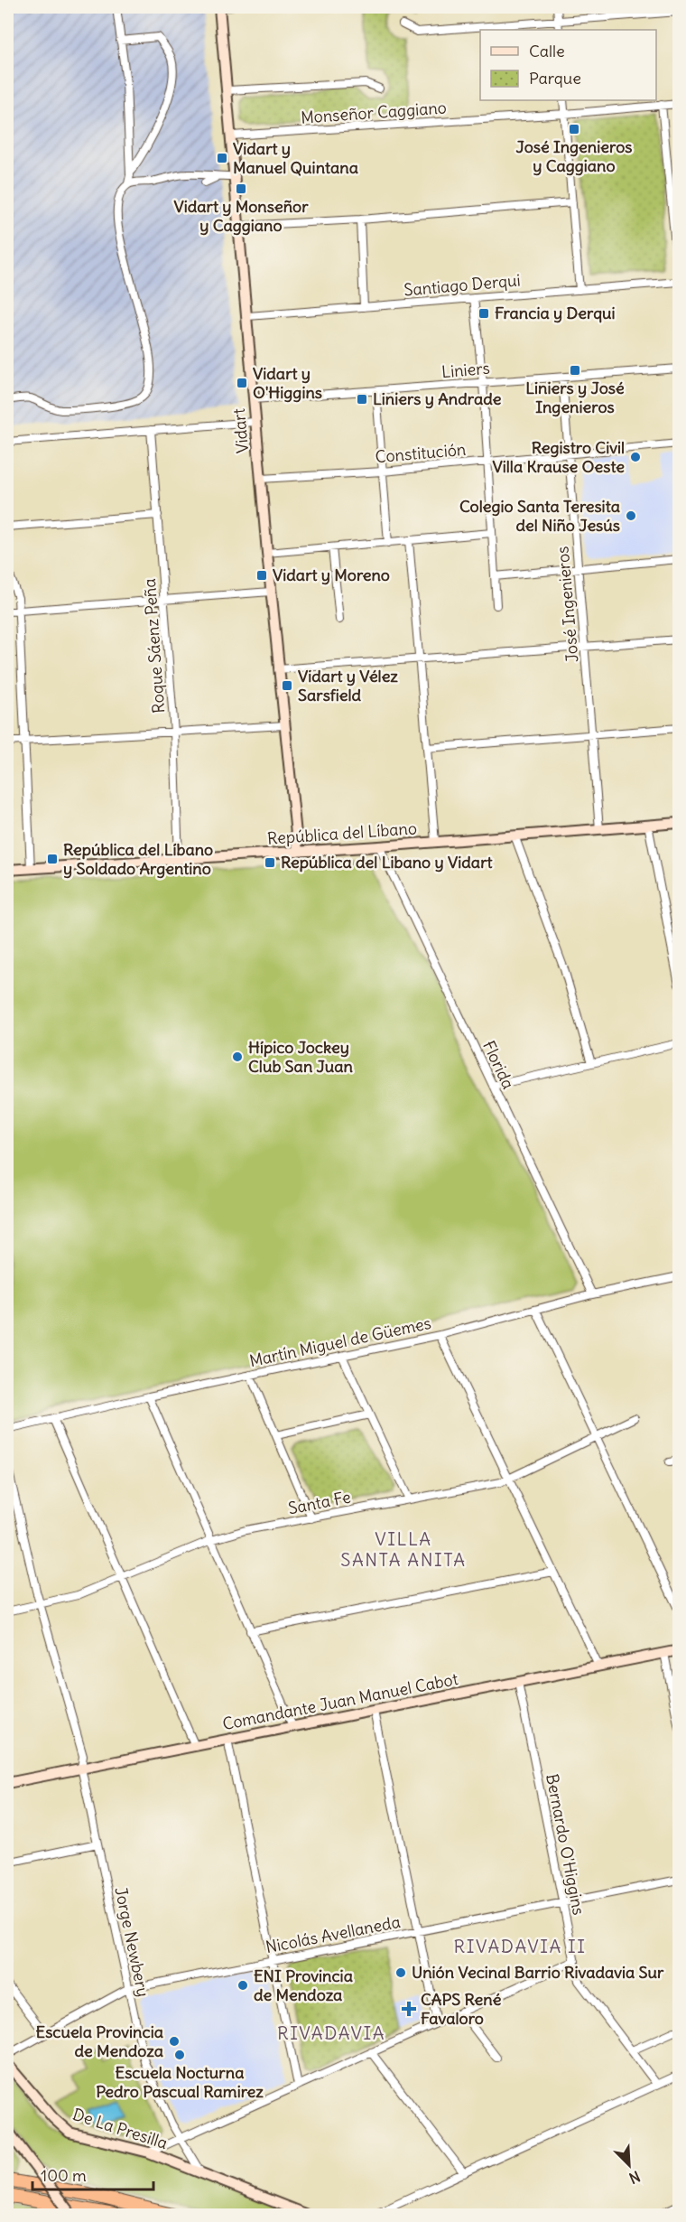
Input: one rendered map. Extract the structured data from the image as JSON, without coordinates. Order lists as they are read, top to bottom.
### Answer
{
  "streets": {
    "main road": [
      "Vidart",
      "República del Líbano",
      "Comandante Juan Manuel Cabot",
      "De La Presilla"
    ],
    "street": [
      "Monseñor Caggiano",
      "Santiago Derqui",
      "Liniers",
      "Constitución",
      "José Ingenieros",
      "Roque Sáenz Peña",
      "Florida",
      "Martín Miguel de Güemes",
      "Santa Fe",
      "Bernardo O'Higgins",
      "Nicolás Avellaneda",
      "Jorge Newbery"
    ]
  },
  "crossings": [
    ["Monseñor Caggiano", "Vidart"],
    ["Santiago Derqui", "Vidart"],
    ["Liniers", "Vidart"],
    ["Liniers", "José Ingenieros"],
    ["Vidart", "Constitución"],
    ["Vidart", "República del Líbano"],
    ["Constitución", "José Ingenieros"],
    ["José Ingenieros", "República del Líbano"],
    ["Roque Sáenz Peña", "República del Líbano"],
    ["República del Líbano", "Florida"],
    ["Florida", "Martín Miguel de Güemes"],
    ["Santa Fe", "Jorge Newbery"],
    ["Comandante Juan Manuel Cabot", "Bernardo O'Higgins"],
    ["Comandante Juan Manuel Cabot", "Jorge Newbery"],
    ["Bernardo O'Higgins", "Nicolás Avellaneda"],
    ["Nicolás Avellaneda", "Jorge Newbery"],
    ["Jorge Newbery", "De La Presilla"]
  ],
  "districts": ["VILLA SANTA ANITA", "RIVADAVIA II", "RIVADAVIA"],
  "places": {
    "transit": [
      "José Ingenieros y Caggiano",
      "Vidart y Manuel Quintana",
      "Vidart y Monseñor y Caggiano",
      "Francia y Derqui",
      "Liniers y José Ingenieros",
      "Vidart y O'Higgins",
      "Liniers y Andrade",
      "Vidart y Moreno",
      "Vidart y Vélez Sarsfield",
      "República del Líbano y Soldado Argentino",
      "República del Libano y Vidart"
    ],
    "other": [
      "Registro Civil Villa Krause Oeste",
      "Colegio Santa Teresita del Niño Jesús",
      "Hípico Jockey Club San Juan",
      "Unión Vecinal Barrio Rivadavia Sur",
      "ENI Provincia de Mendoza",
      "Escuela Provincia de Mendoza",
      "Escuela Nocturna Pedro Pascual Ramirez"
    ],
    "health": ["CAPS René Favaloro"]
  },
  "legend": ["Calle", "Parque"],
  "scale_bar": "100 m",
  "north": "bottom right"
}
